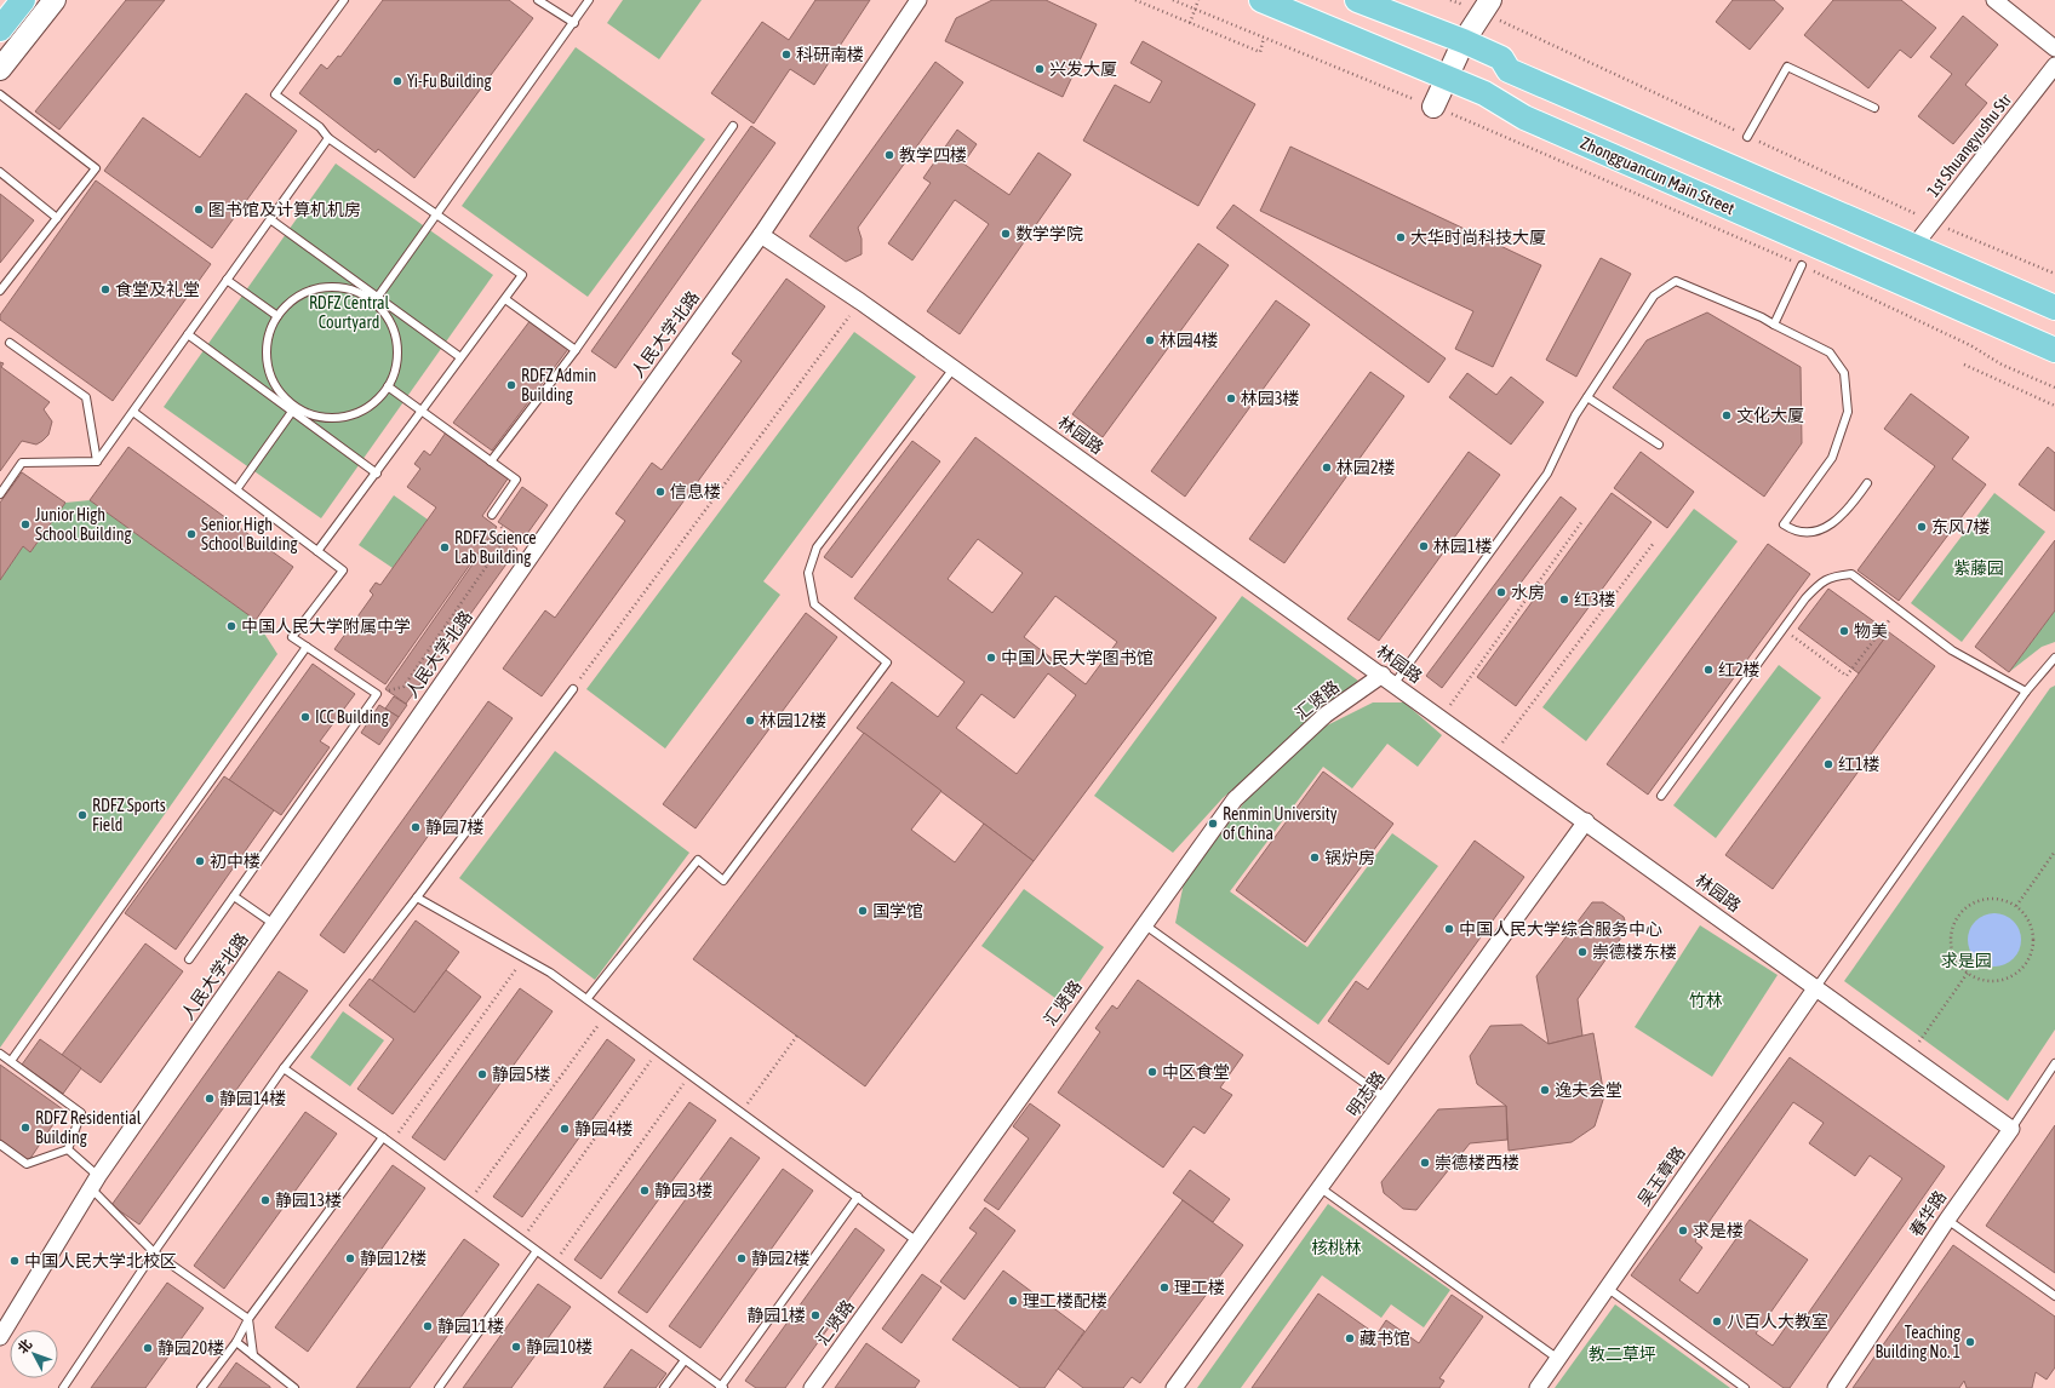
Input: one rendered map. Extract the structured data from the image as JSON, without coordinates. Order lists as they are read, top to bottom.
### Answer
{
  "streets": {
    "main road": ["Zhongguancun Main Street"],
    "street": [
      "1st Shuangyushu Str",
      "人民大学北路",
      "林园路",
      "汇贤路",
      "明志路",
      "吴玉章路",
      "春华路"
    ]
  },
  "crossings": [
    ["人民大学北路", "林园路"],
    ["林园路", "汇贤路"],
    ["林园路", "明志路"],
    ["林园路", "吴玉章路"],
    ["林园路", "春华路"]
  ],
  "parks": [
    "RDFZ Central Courtyard",
    "紫藤园",
    "求是园",
    "竹林",
    "核桃林",
    "教二草坪"
  ],
  "places": [
    "科研南楼",
    "兴发大厦",
    "Yi-Fu Building",
    "教学四楼",
    "图书馆及计算机机房",
    "数学学院",
    "大华时尚科技大厦",
    "食堂及礼堂",
    "林园4楼",
    "RDFZ Admin Building",
    "林园3楼",
    "文化大厦",
    "林园2楼",
    "信息楼",
    "Junior High School Building",
    "东风7楼",
    "Senior High School Building",
    "林园1楼",
    "RDFZ Science Lab Building",
    "水房",
    "红3楼",
    "中国人民大学附属中学",
    "物美",
    "中国人民大学图书馆",
    "红2楼",
    "ICC Building",
    "林园12楼",
    "红1楼",
    "RDFZ Sports Field",
    "Renmin University of China",
    "静园7楼",
    "锅炉房",
    "初中楼",
    "国学馆",
    "中国人民大学综合服务中心",
    "崇德楼东楼",
    "中区食堂",
    "静园5楼",
    "逸夫会堂",
    "静园14楼",
    "RDFZ Residential Building",
    "静园4楼",
    "崇德楼西楼",
    "静园3楼",
    "静园13楼",
    "求是楼",
    "静园12楼",
    "静园2楼",
    "中国人民大学北校区",
    "理工楼",
    "理工楼配楼",
    "静园1楼",
    "八百人大教室",
    "静园11楼",
    "藏书馆",
    "Teaching Building No. 1",
    "静园10楼",
    "静园20楼"
  ],
  "north": "top left"
}
